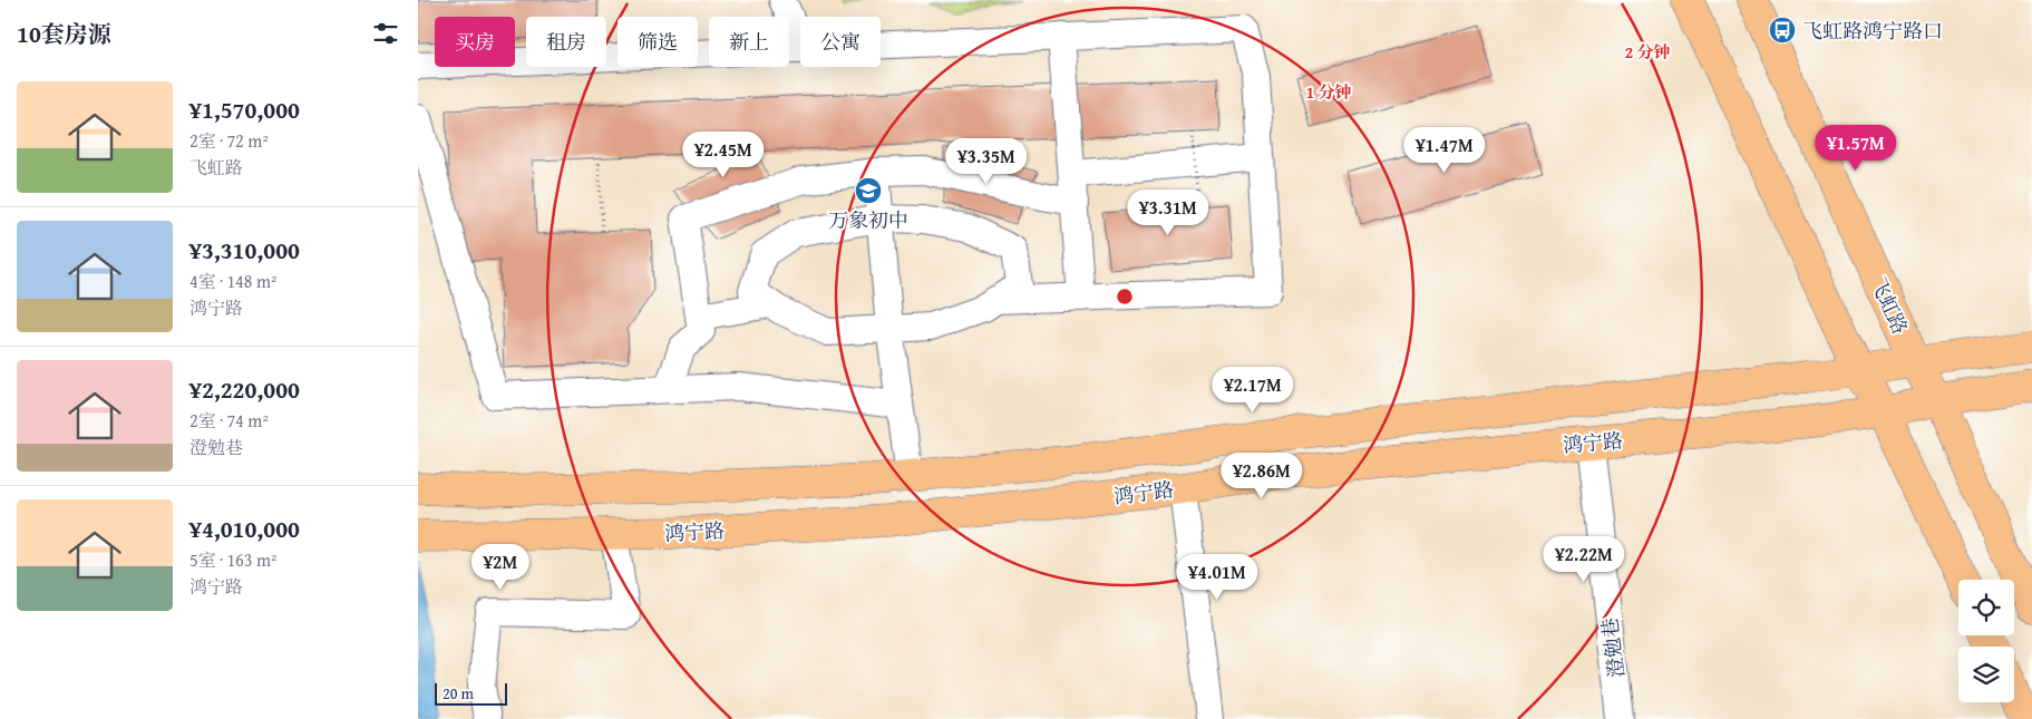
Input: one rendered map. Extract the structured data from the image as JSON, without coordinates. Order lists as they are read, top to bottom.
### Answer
{
  "streets": {
    "main road": ["飞虹路", "鸿宁路"],
    "street": ["澄勉巷"]
  },
  "crossings": [
    ["飞虹路", "鸿宁路"],
    ["鸿宁路", "澄勉巷"]
  ],
  "places": {
    "bus stop": ["飞虹路鸿宁路口"],
    "school or university": ["万象初中"]
  },
  "scale_bar": "20 m",
  "page": {
    "heading": "10套房源",
    "chip": [
      "买房",
      "租房",
      "筛选",
      "新上",
      "公寓"
    ],
    "list": [
      {
        "name": "¥1,570,000",
        "note": "2室 · 72 m² · 飞虹路"
      },
      {
        "name": "¥3,310,000",
        "note": "4室 · 148 m² · 鸿宁路"
      },
      {
        "name": "¥2,220,000",
        "note": "2室 · 74 m² · 澄勉巷"
      },
      {
        "name": "¥4,010,000",
        "note": "5室 · 163 m² · 鸿宁路"
      }
    ],
    "price": [
      "¥1.57M",
      "¥1.47M",
      "¥2.45M",
      "¥3.35M",
      "¥3.31M",
      "¥2.17M",
      "¥2.86M",
      "¥2.22M",
      "¥2M",
      "¥4.01M"
    ],
    "scale": "20 m"
  },
  "rings": ["2 分钟", "1 分钟"]
}
